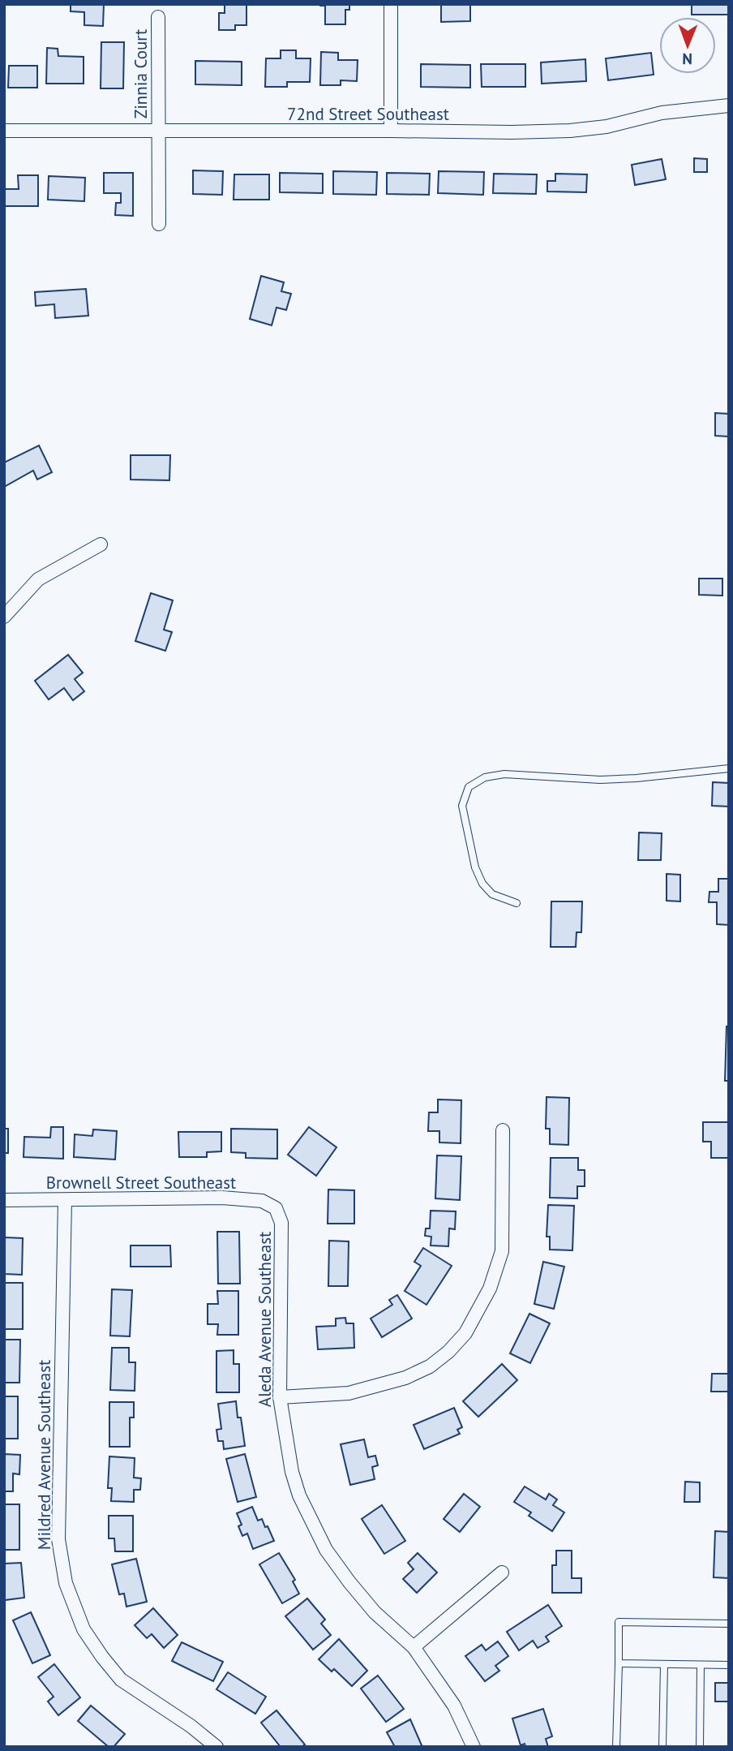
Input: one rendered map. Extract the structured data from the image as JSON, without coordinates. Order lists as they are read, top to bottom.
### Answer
{
  "streets": {
    "street": [
      "Zinnia Court",
      "72nd Street Southeast",
      "Brownell Street Southeast",
      "Aleda Avenue Southeast",
      "Mildred Avenue Southeast"
    ]
  },
  "crossings": [
    ["Zinnia Court", "72nd Street Southeast"],
    ["Brownell Street Southeast", "Aleda Avenue Southeast"],
    ["Brownell Street Southeast", "Mildred Avenue Southeast"]
  ],
  "north": "bottom"
}
